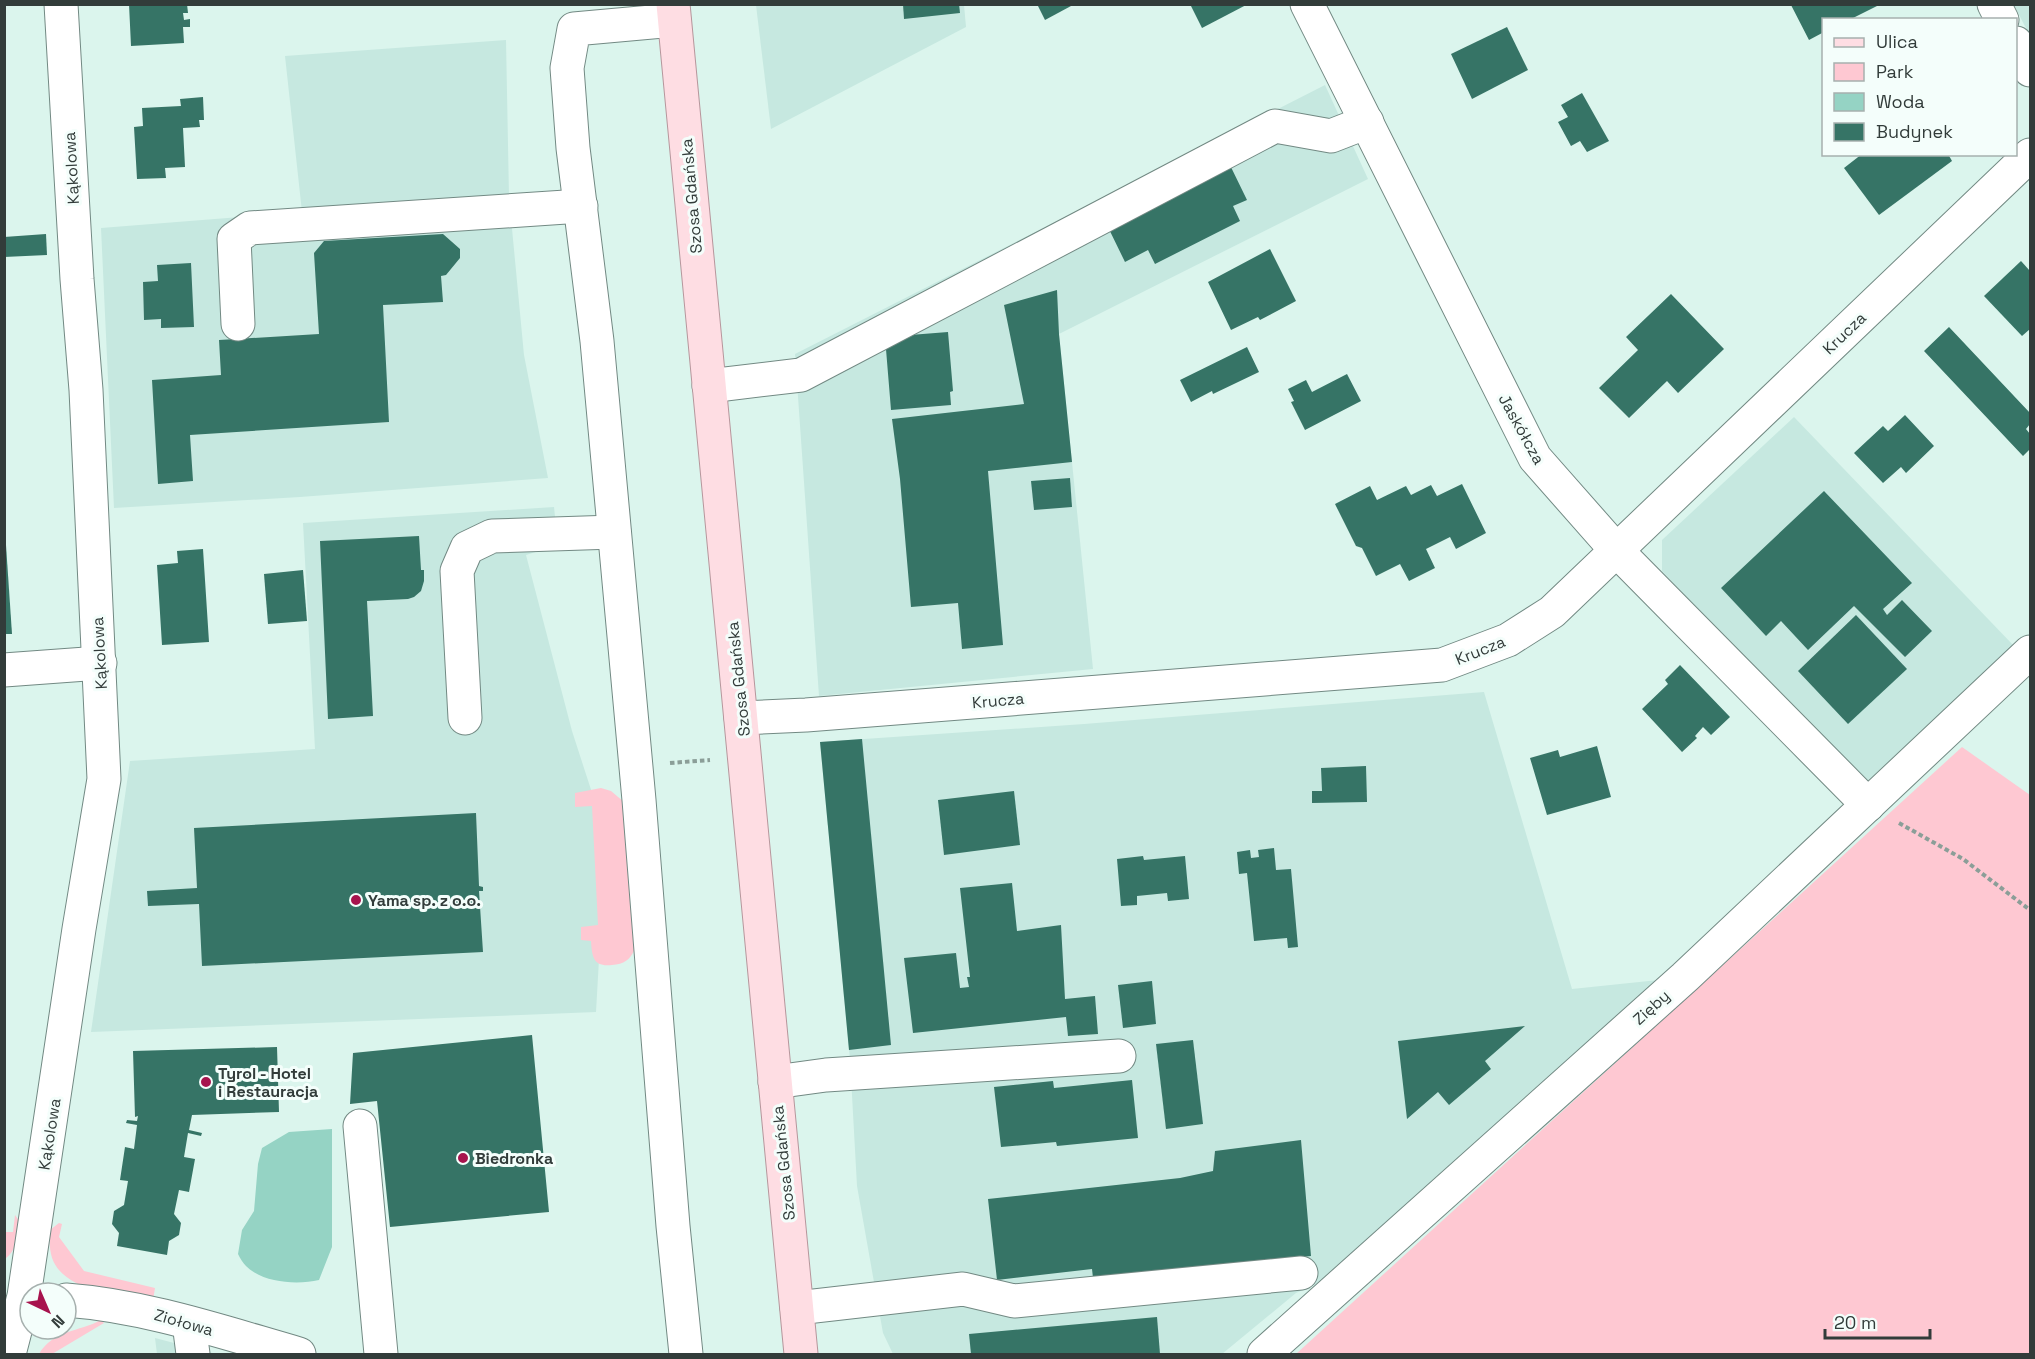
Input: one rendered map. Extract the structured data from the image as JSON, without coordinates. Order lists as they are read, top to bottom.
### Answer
{
  "streets": {
    "main road": ["Szosa Gdańska"],
    "street": [
      "Kąkolowa",
      "Krucza",
      "Jaskółcza",
      "Zięby",
      "Ziołowa"
    ]
  },
  "crossings": [
    ["Szosa Gdańska", "Krucza"],
    ["Krucza", "Jaskółcza"],
    ["Jaskółcza", "Zięby"]
  ],
  "places": ["Yama sp. z o.o.", "Tyrol - Hotel i Restauracja", "Biedronka"],
  "legend": [
    "Ulica",
    "Park",
    "Woda",
    "Budynek"
  ],
  "scale_bar": "20 m",
  "north": "bottom right"
}
